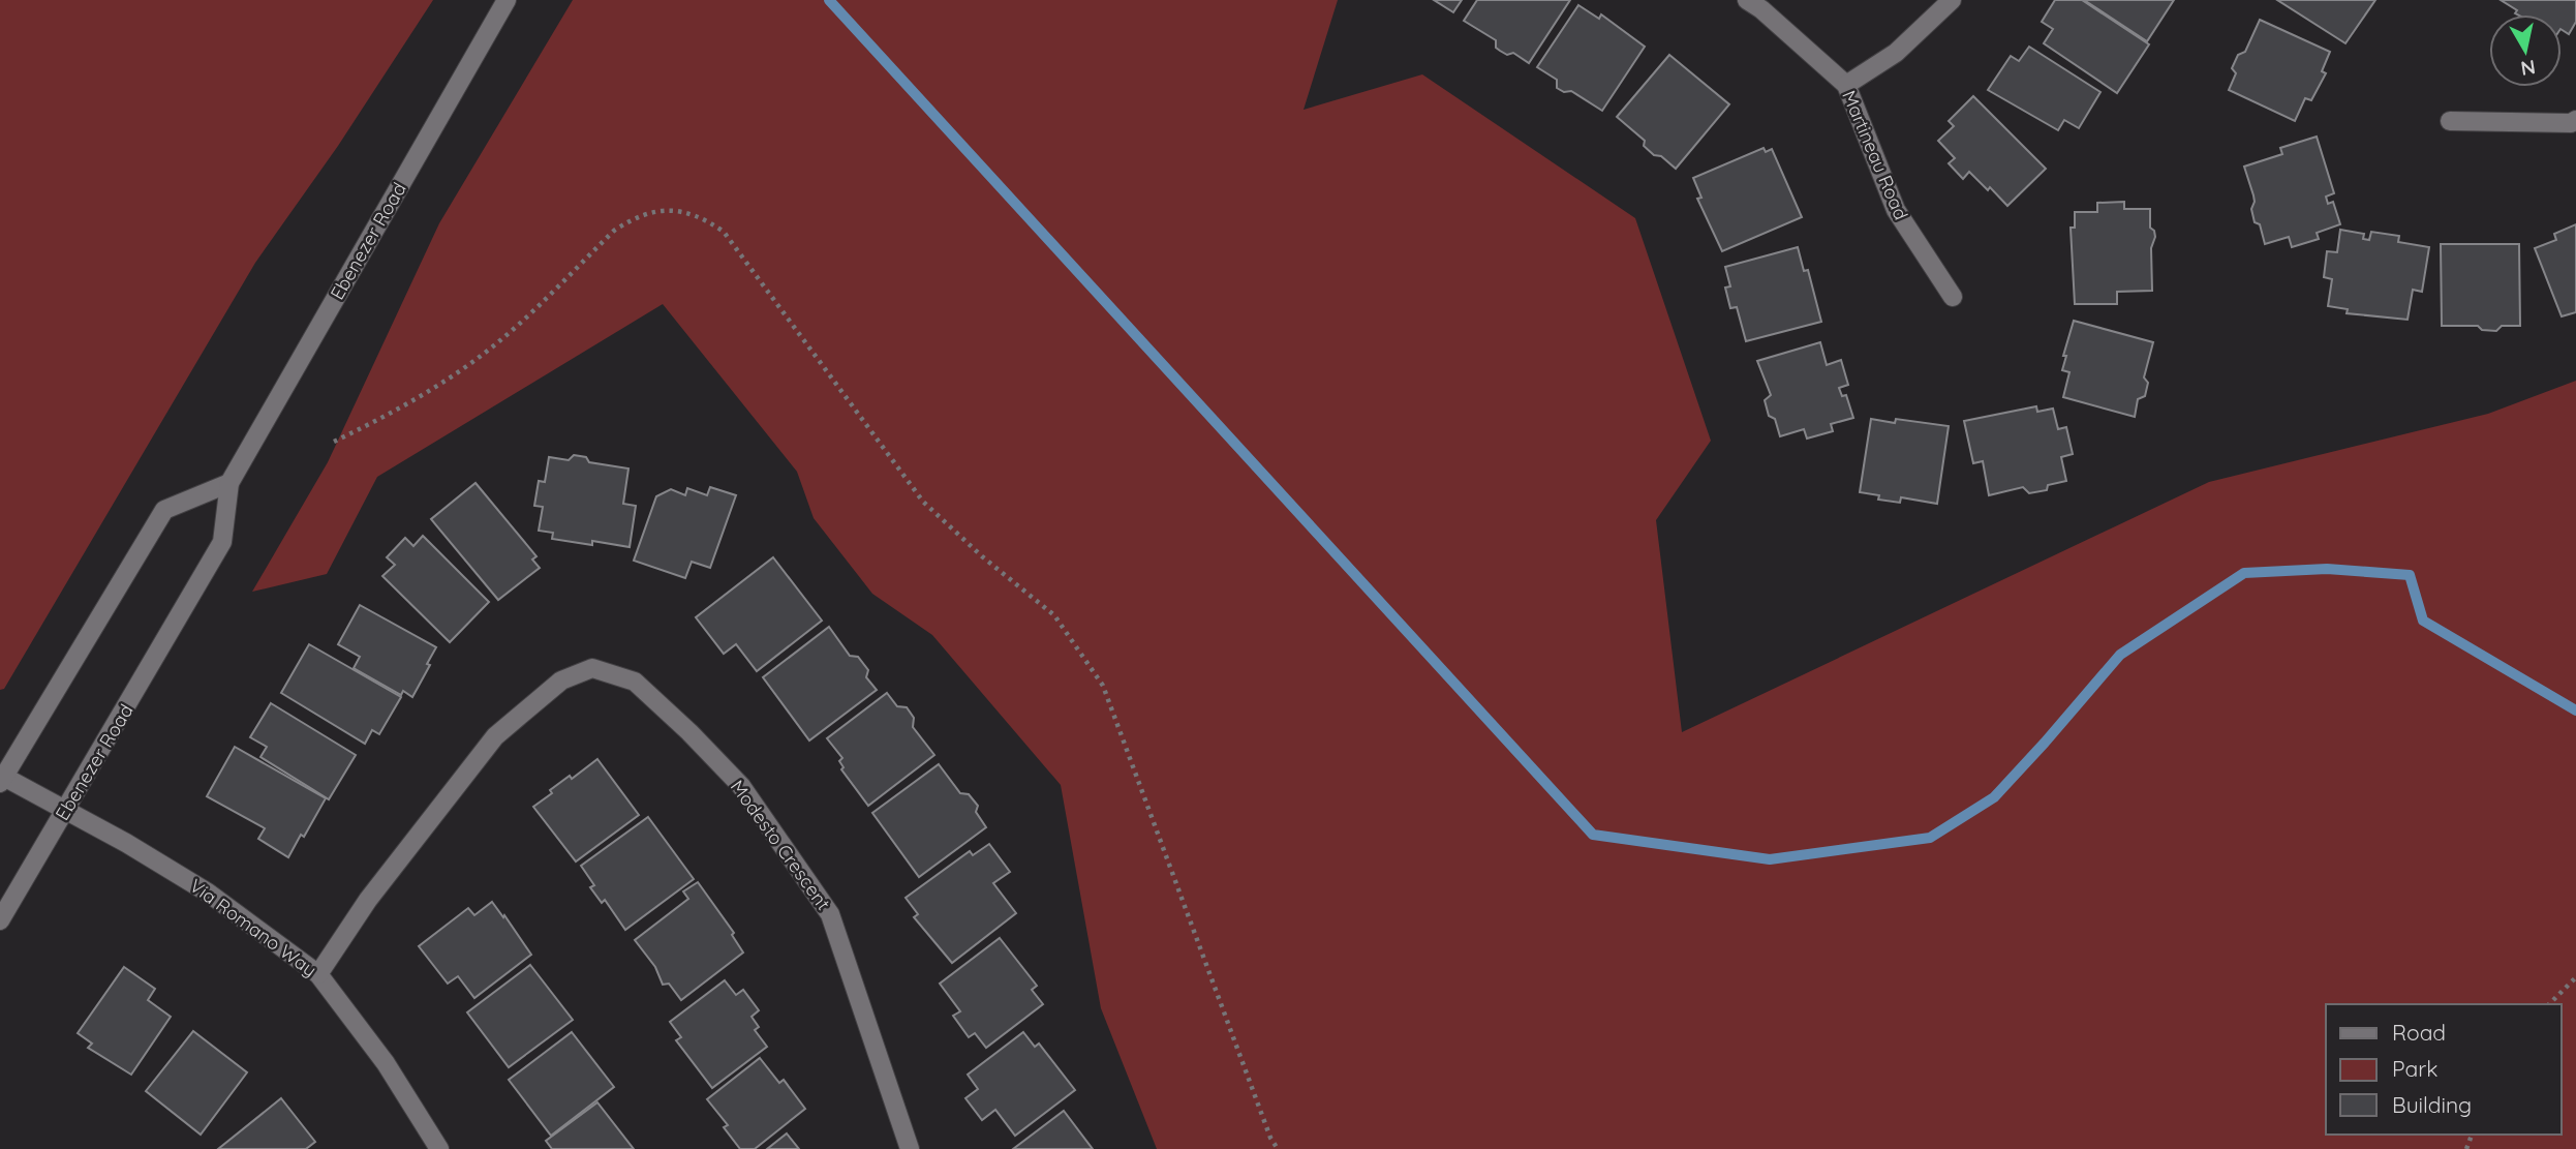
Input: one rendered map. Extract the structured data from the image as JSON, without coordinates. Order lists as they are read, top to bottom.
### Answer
{
  "streets": {
    "street": [
      "Martineau Road",
      "Ebenezer Road",
      "Modesto Crescent",
      "Via Romano Way"
    ]
  },
  "crossings": [
    ["Ebenezer Road", "Via Romano Way"],
    ["Modesto Crescent", "Via Romano Way"]
  ],
  "legend": ["Road", "Park", "Building"],
  "north": "bottom"
}
